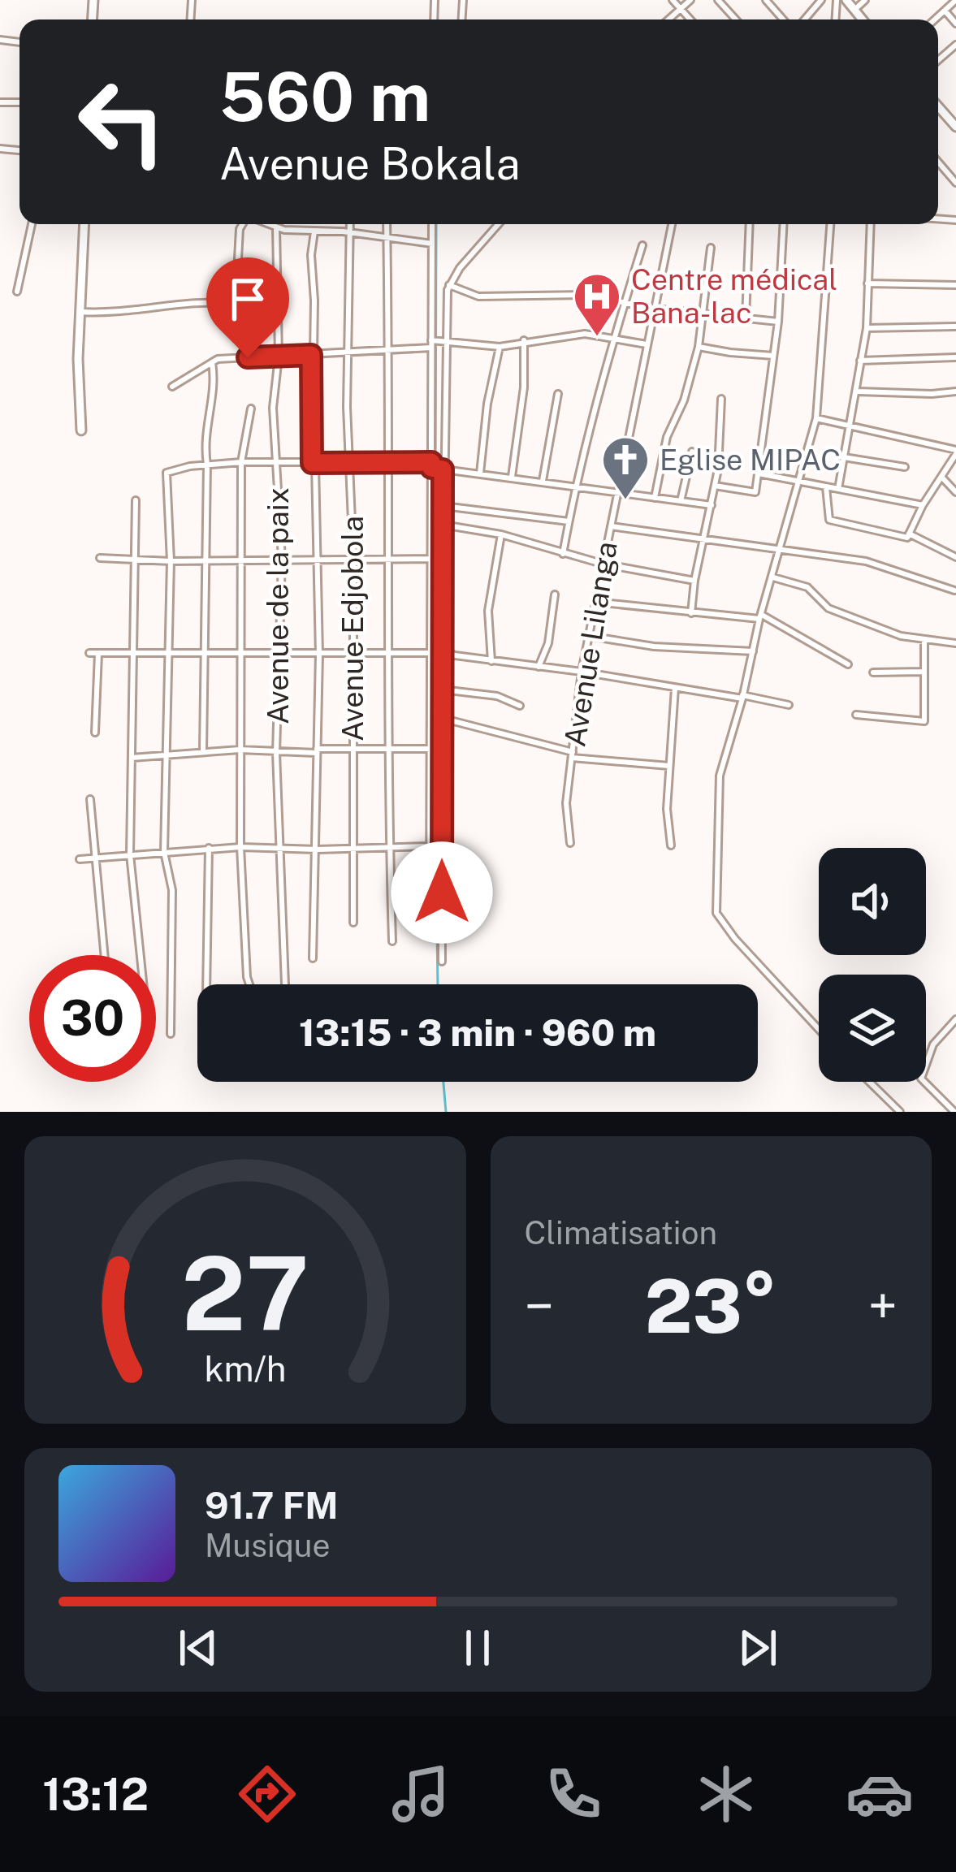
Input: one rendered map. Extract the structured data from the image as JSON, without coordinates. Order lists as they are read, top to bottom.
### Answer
{
  "streets": {
    "street": ["Avenue de la paix", "Avenue Edjobola", "Avenue Lilanga"]
  },
  "places": {
    "hospital": ["Centre médical Bana-lac"],
    "church": ["Eglise MIPAC"]
  },
  "page": {
    "turn": ["560 m", "Avenue Bokala"],
    "limit": "30",
    "trip": "13:15 · 3 min · 960 m",
    "tile": "Climatisation",
    "heat": ["−", "23°", "+"],
    "song": ["91.7 FM", "Musique"],
    "tabs": "13:12",
    "gauge": ["27", "km/h"]
  }
}
